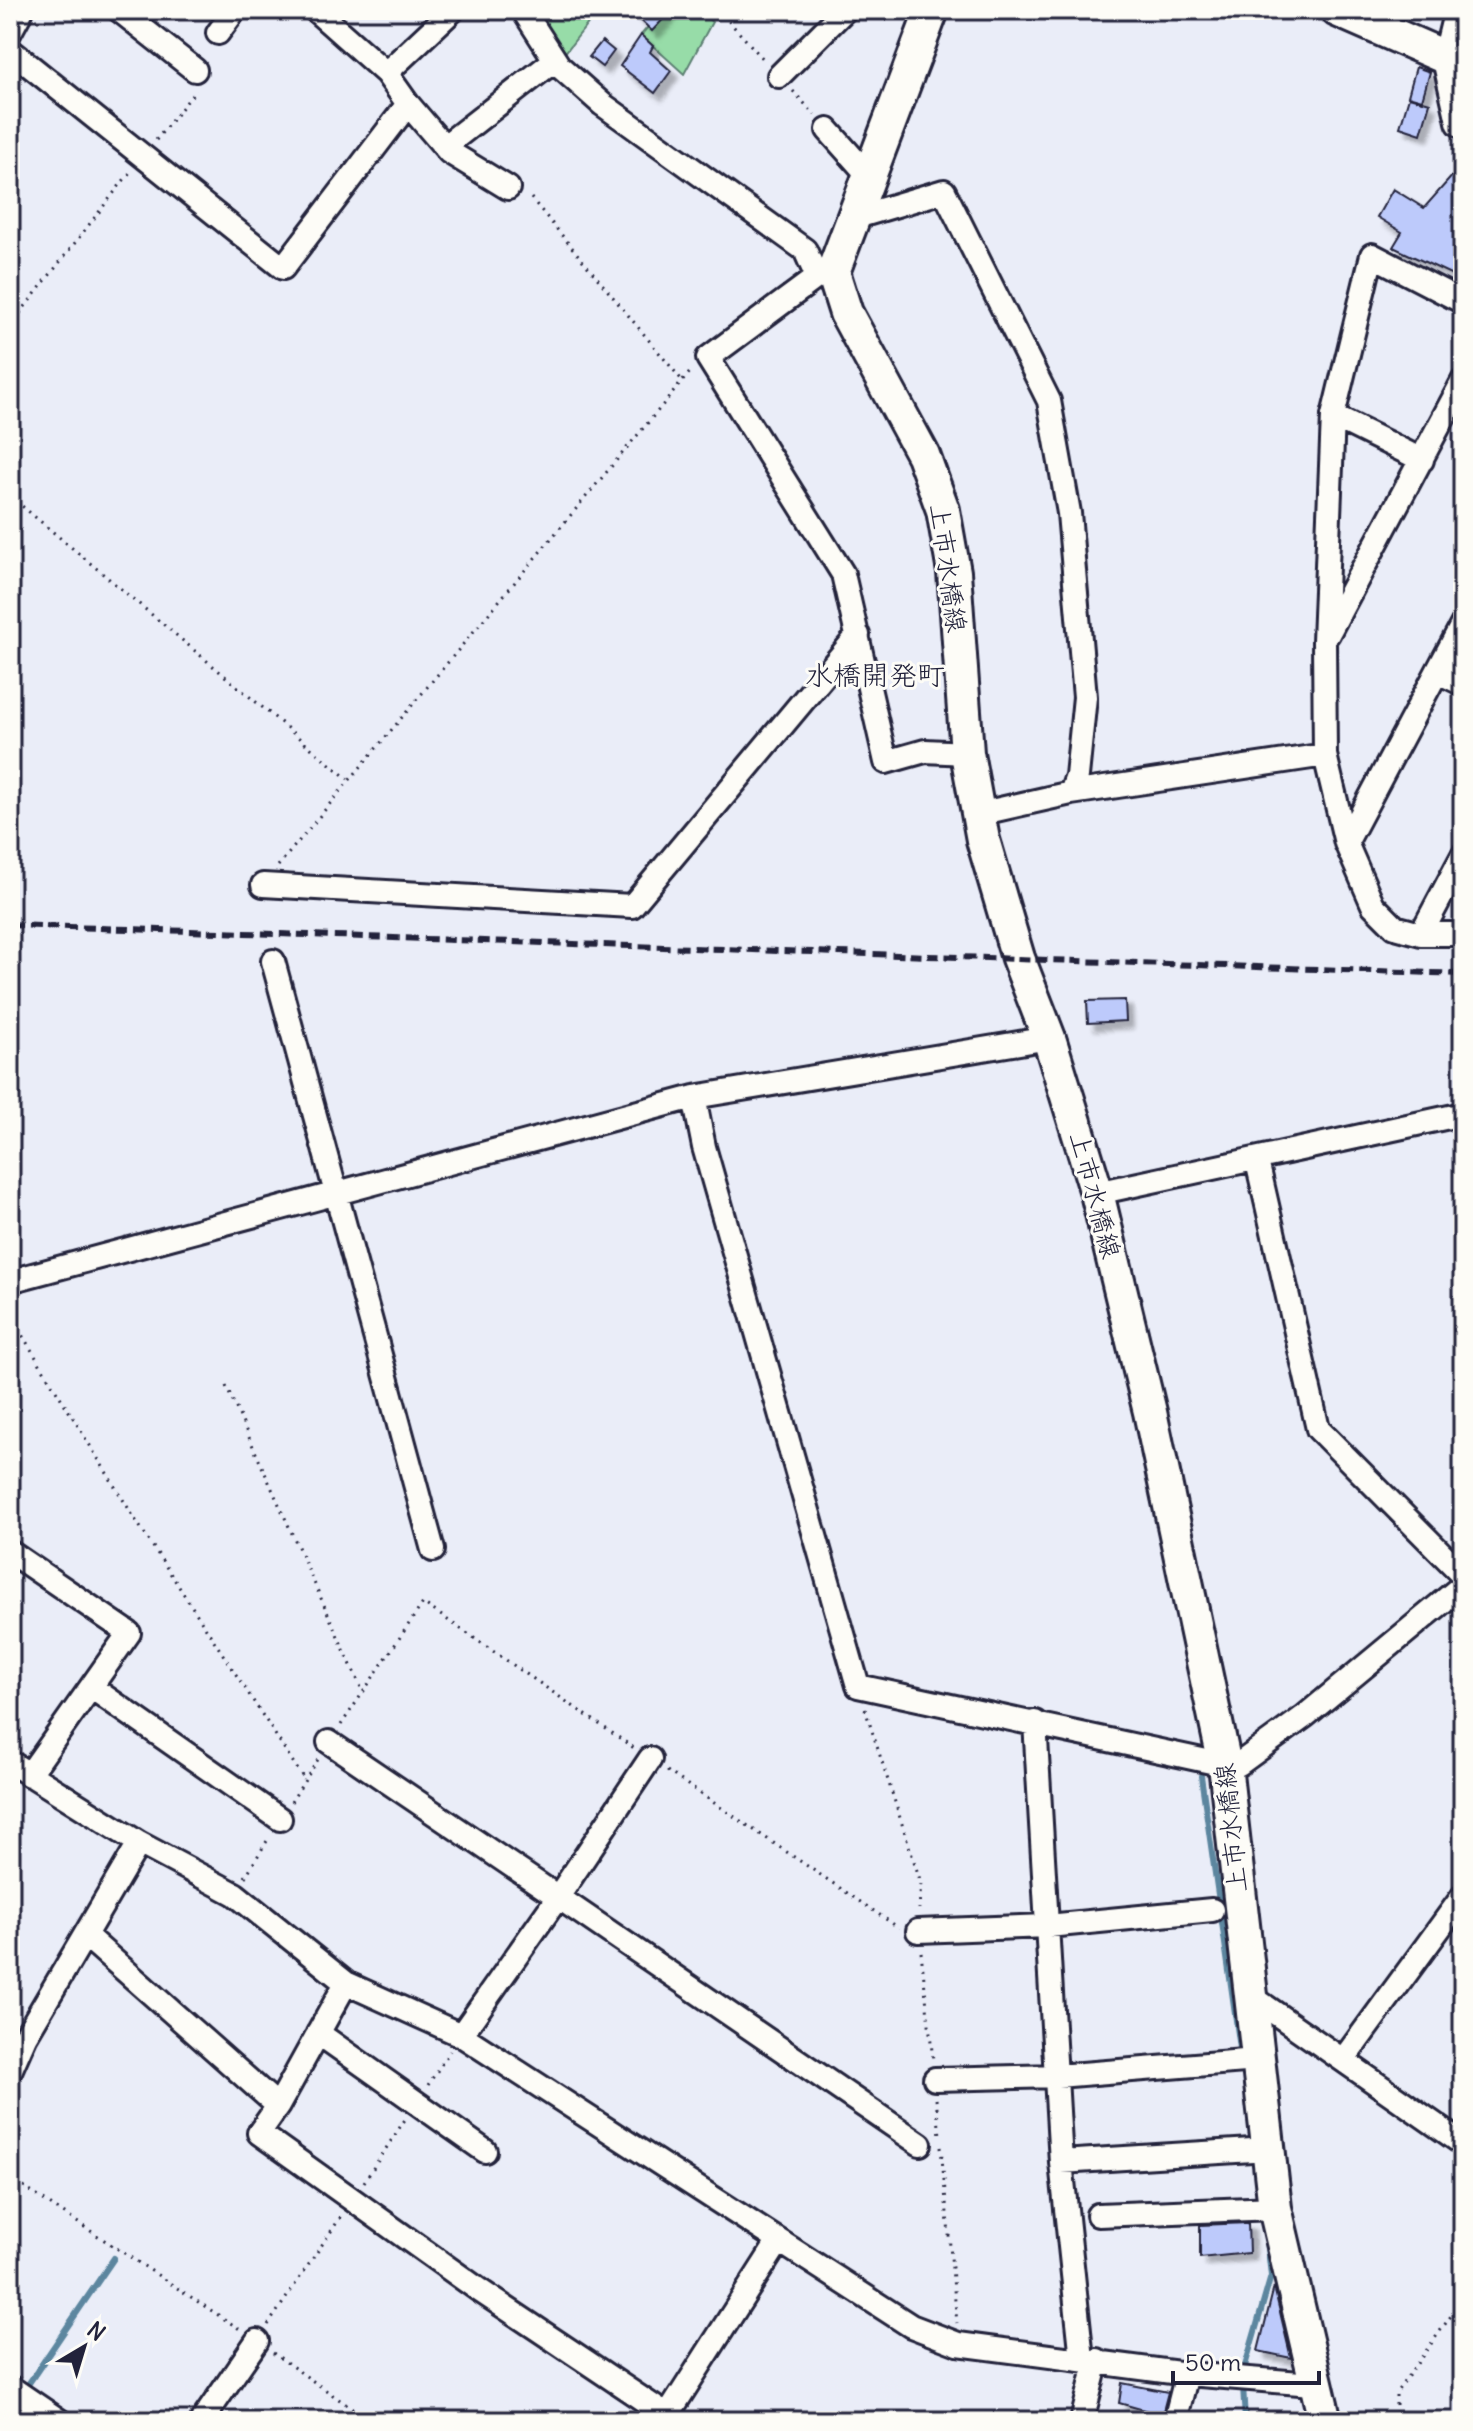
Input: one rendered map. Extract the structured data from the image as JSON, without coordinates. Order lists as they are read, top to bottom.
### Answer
{
  "streets": {
    "main road": ["上市水橋線"]
  },
  "districts": ["水橋開発町"],
  "scale_bar": "50 m",
  "north": "top right"
}
